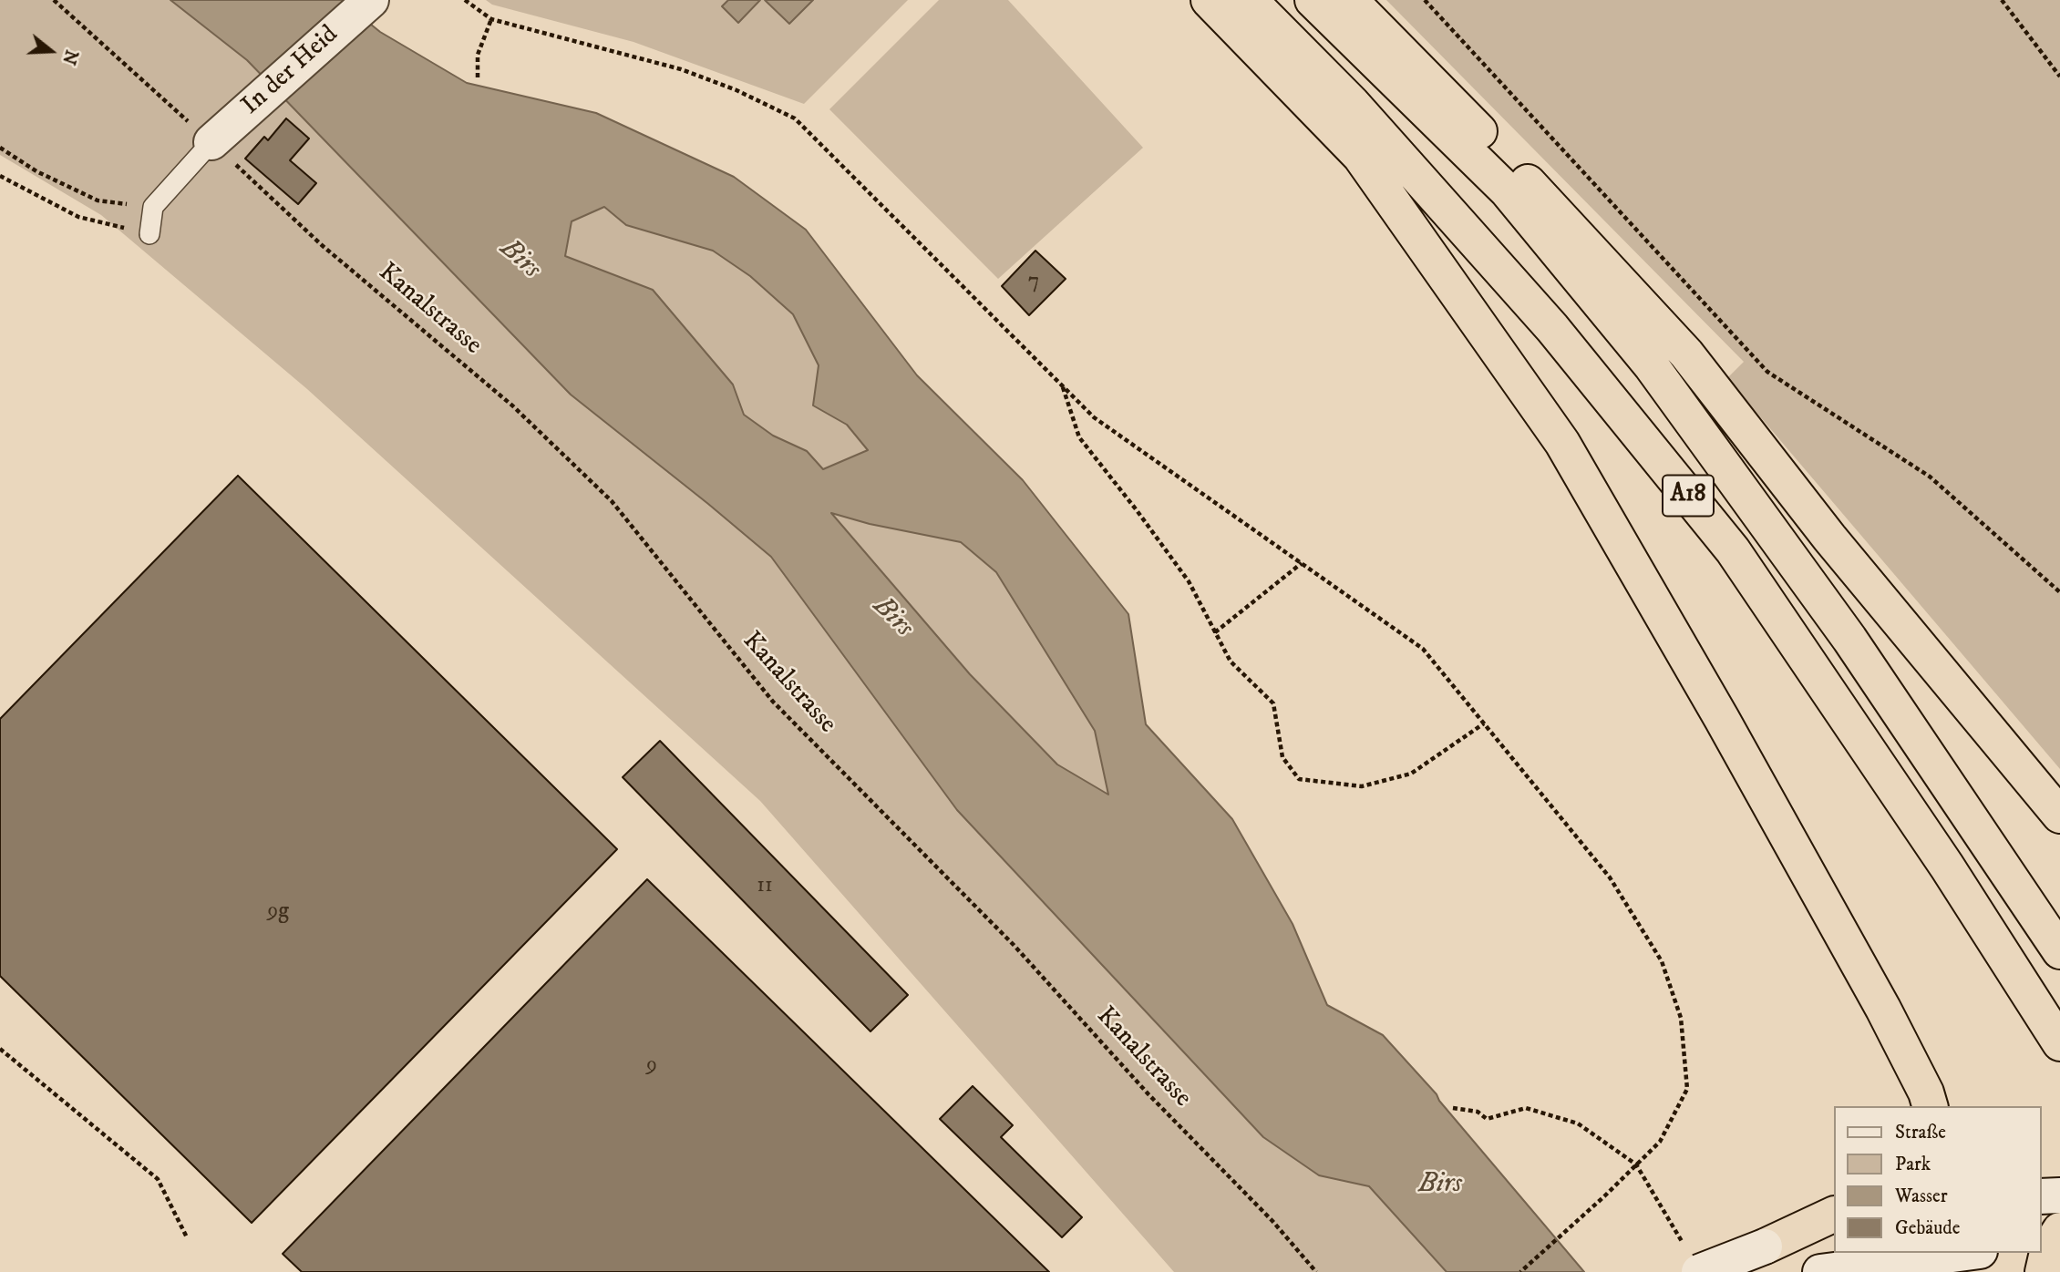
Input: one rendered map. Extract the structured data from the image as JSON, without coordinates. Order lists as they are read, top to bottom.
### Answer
{
  "streets": {
    "highway": ["A18"],
    "main road": ["In der Heid"],
    "path": ["Kanalstrasse"]
  },
  "crossings": [
    ["In der Heid", "Kanalstrasse"]
  ],
  "water": ["Birs"],
  "house_numbers": [
    "7",
    "11",
    "9g",
    "9"
  ],
  "legend": [
    "Straße",
    "Park",
    "Wasser",
    "Gebäude"
  ],
  "north": "right"
}
